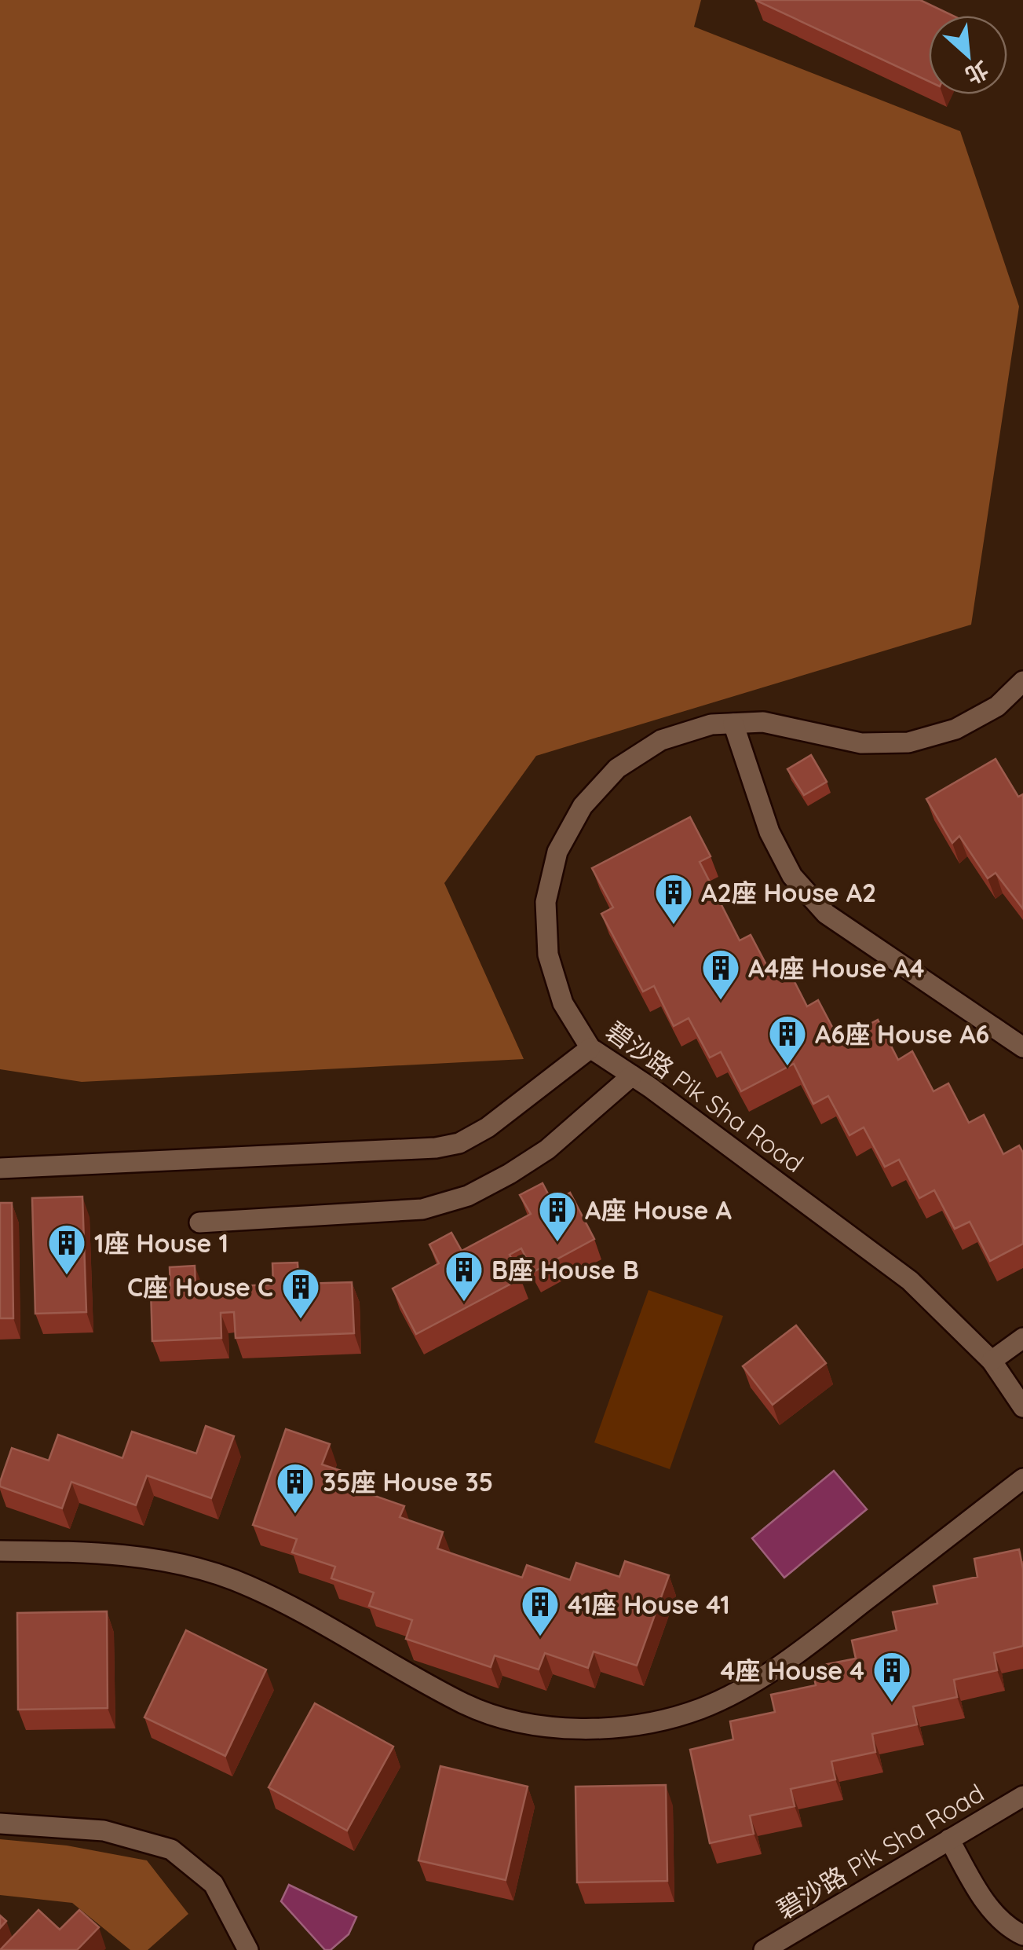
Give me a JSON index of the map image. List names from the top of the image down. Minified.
{"streets":{"street":["碧沙路 Pik Sha Road"]},"places":{"building":["A2座 House A2","A4座 House A4","A6座 House A6","A座 House A","1座 House 1","B座 House B","C座 House C","35座 House 35","41座 House 41","4座 House 4"]},"north":"bottom right"}
